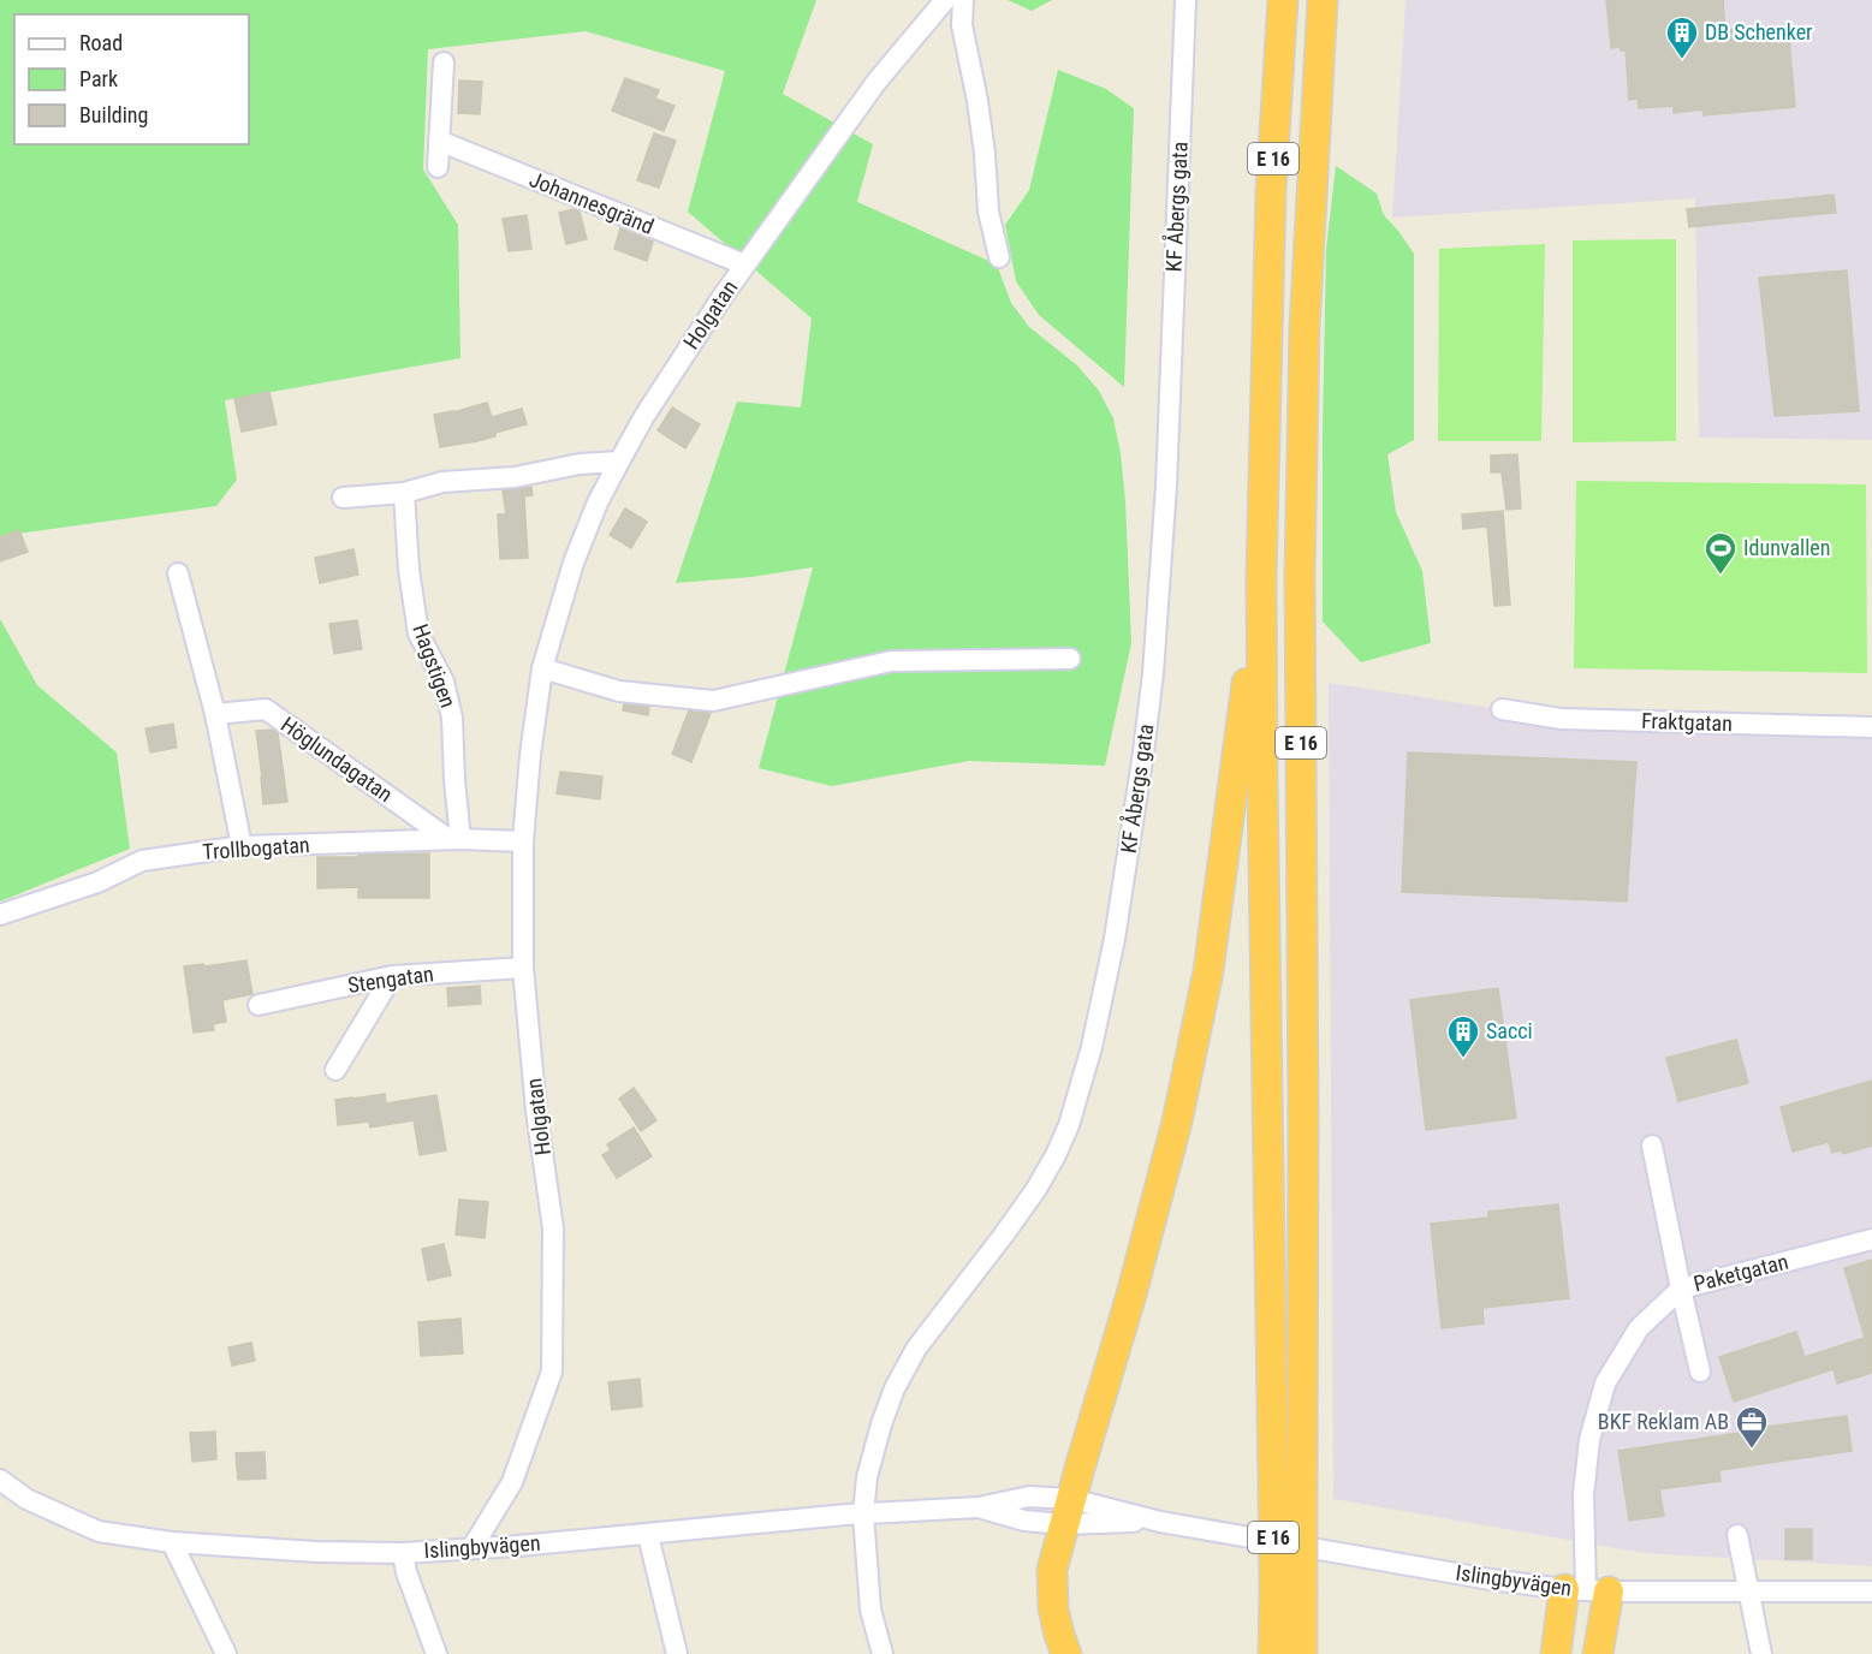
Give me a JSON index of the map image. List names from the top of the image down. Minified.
{"streets":{"highway":["E 16"],"street":["Johannesgränd","KF Åbergs gata","Holgatan","Hagstigen","Fraktgatan","Höglundagatan","Trollbogatan","Stengatan","Paketgatan","Islingbyvägen"]},"crossings":[["Johannesgränd","Holgatan"],["KF Åbergs gata","Islingbyvägen"],["Holgatan","Trollbogatan"],["Holgatan","Stengatan"],["Holgatan","Islingbyvägen"],["Hagstigen","Höglundagatan"],["Hagstigen","Trollbogatan"],["Höglundagatan","Trollbogatan"],["Paketgatan","Islingbyvägen"]],"places":{"building":["DB Schenker","Sacci"],"sports":["Idunvallen"],"office":["BKF Reklam AB"]},"legend":["Road","Park","Building"]}
